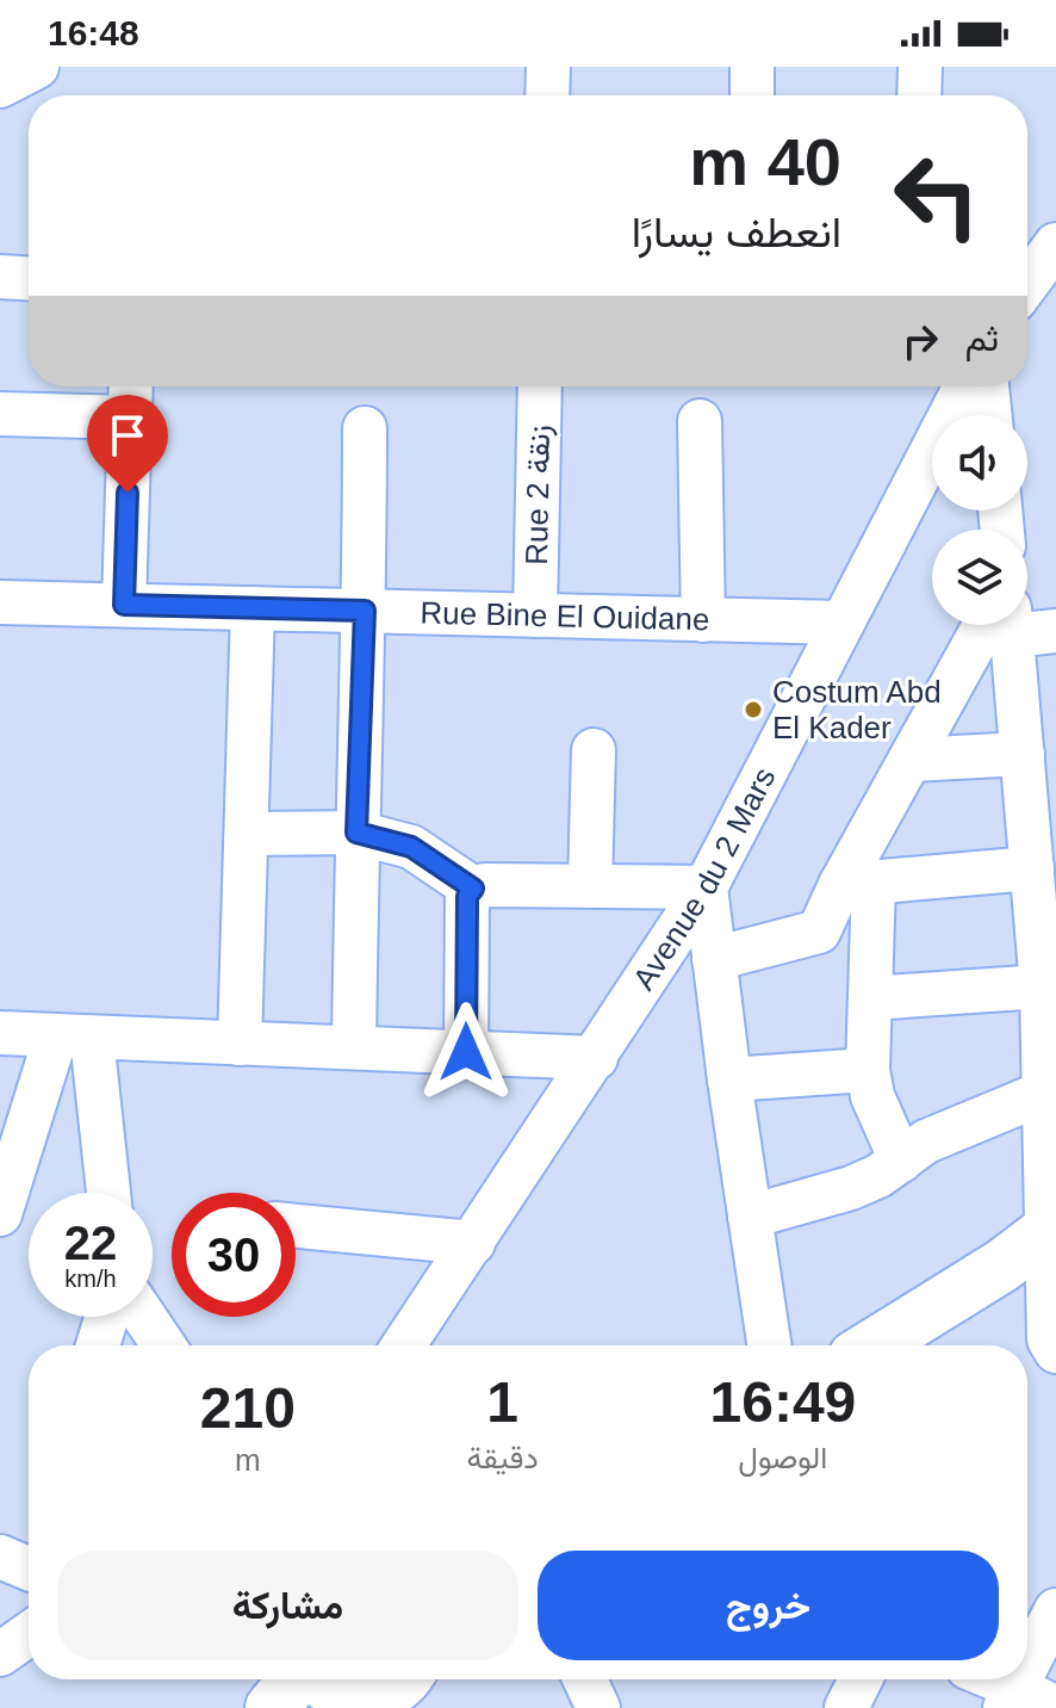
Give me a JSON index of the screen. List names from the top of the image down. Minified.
{"streets":{"street":["Rue 2 زنقة","Rue Bine El Ouidane","Avenue du 2 Mars"]},"crossings":[["Rue 2 زنقة","Rue Bine El Ouidane"],["Rue Bine El Ouidane","Avenue du 2 Mars"]],"places":["Costum Abd El Kader"],"page":{"status":"16:48","turn":["40 m","انعطف يسارًا"],"then":"ثم","speed":"22 km/h","limit":"30","eta":["16:49","الوصول","1","دقيقة","210","m"],"buttons":["خروج","مشاركة"]}}
